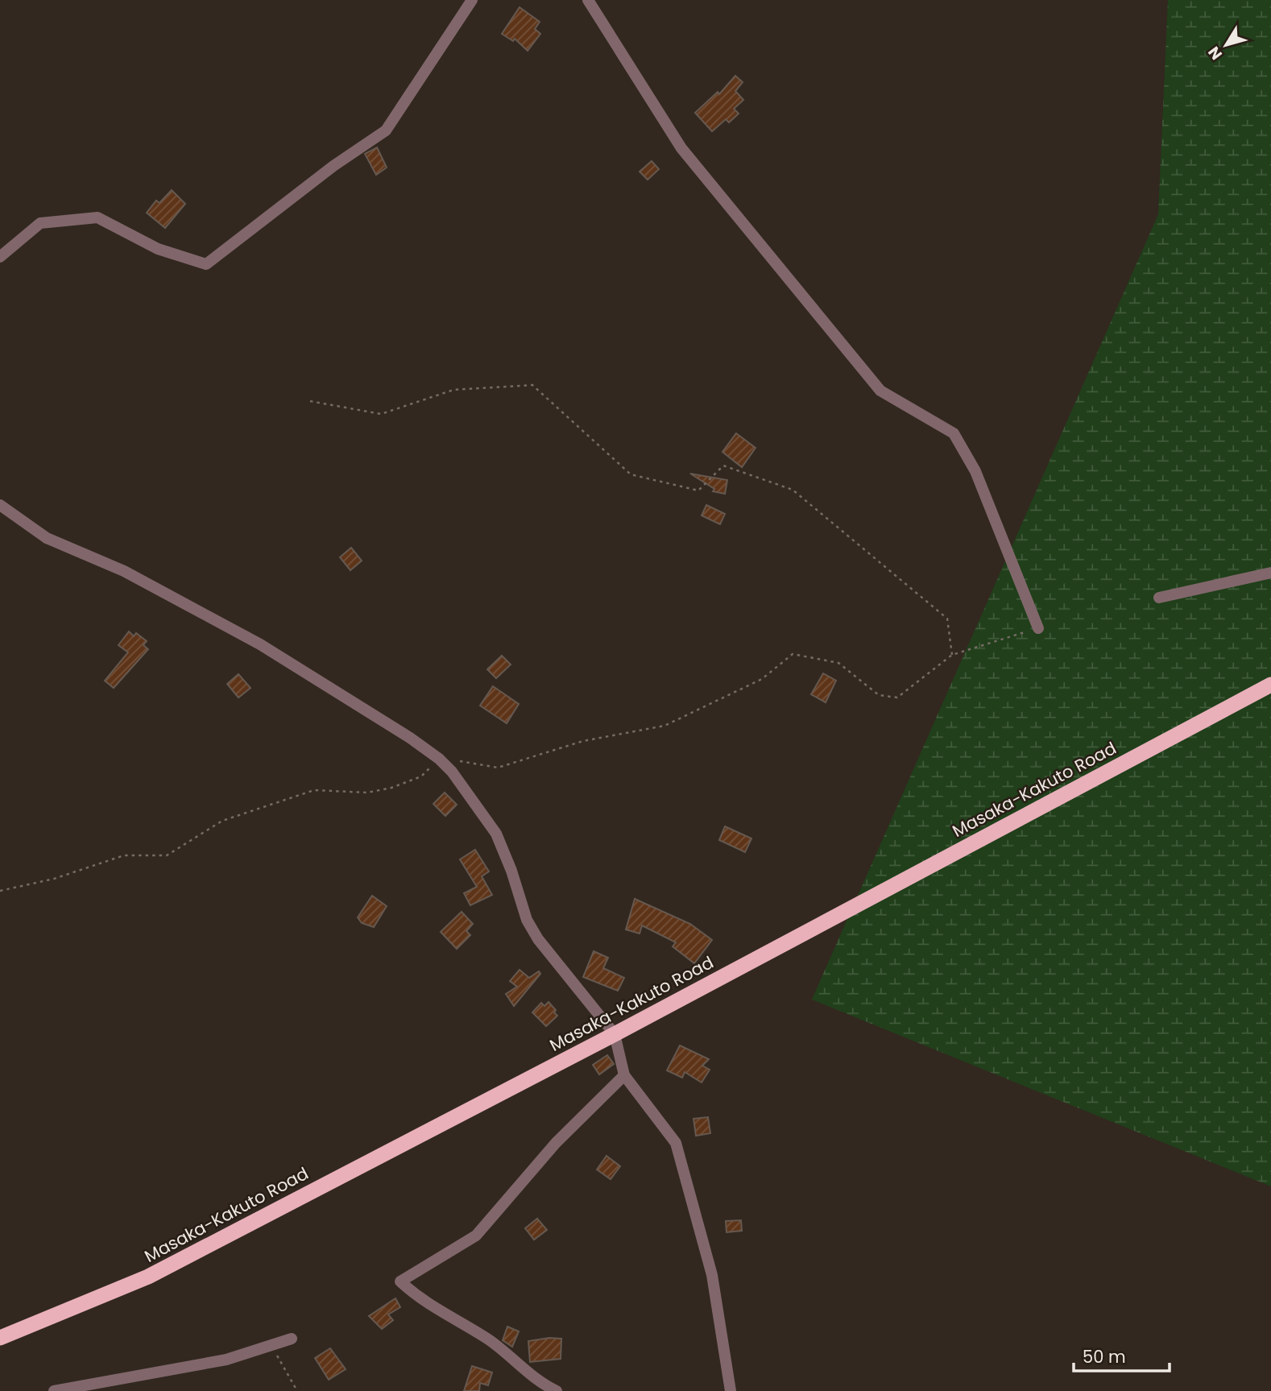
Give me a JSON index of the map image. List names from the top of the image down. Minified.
{"streets":{"highway":["Masaka-Kakuto Road"]},"scale_bar":"50 m","north":"bottom left"}
